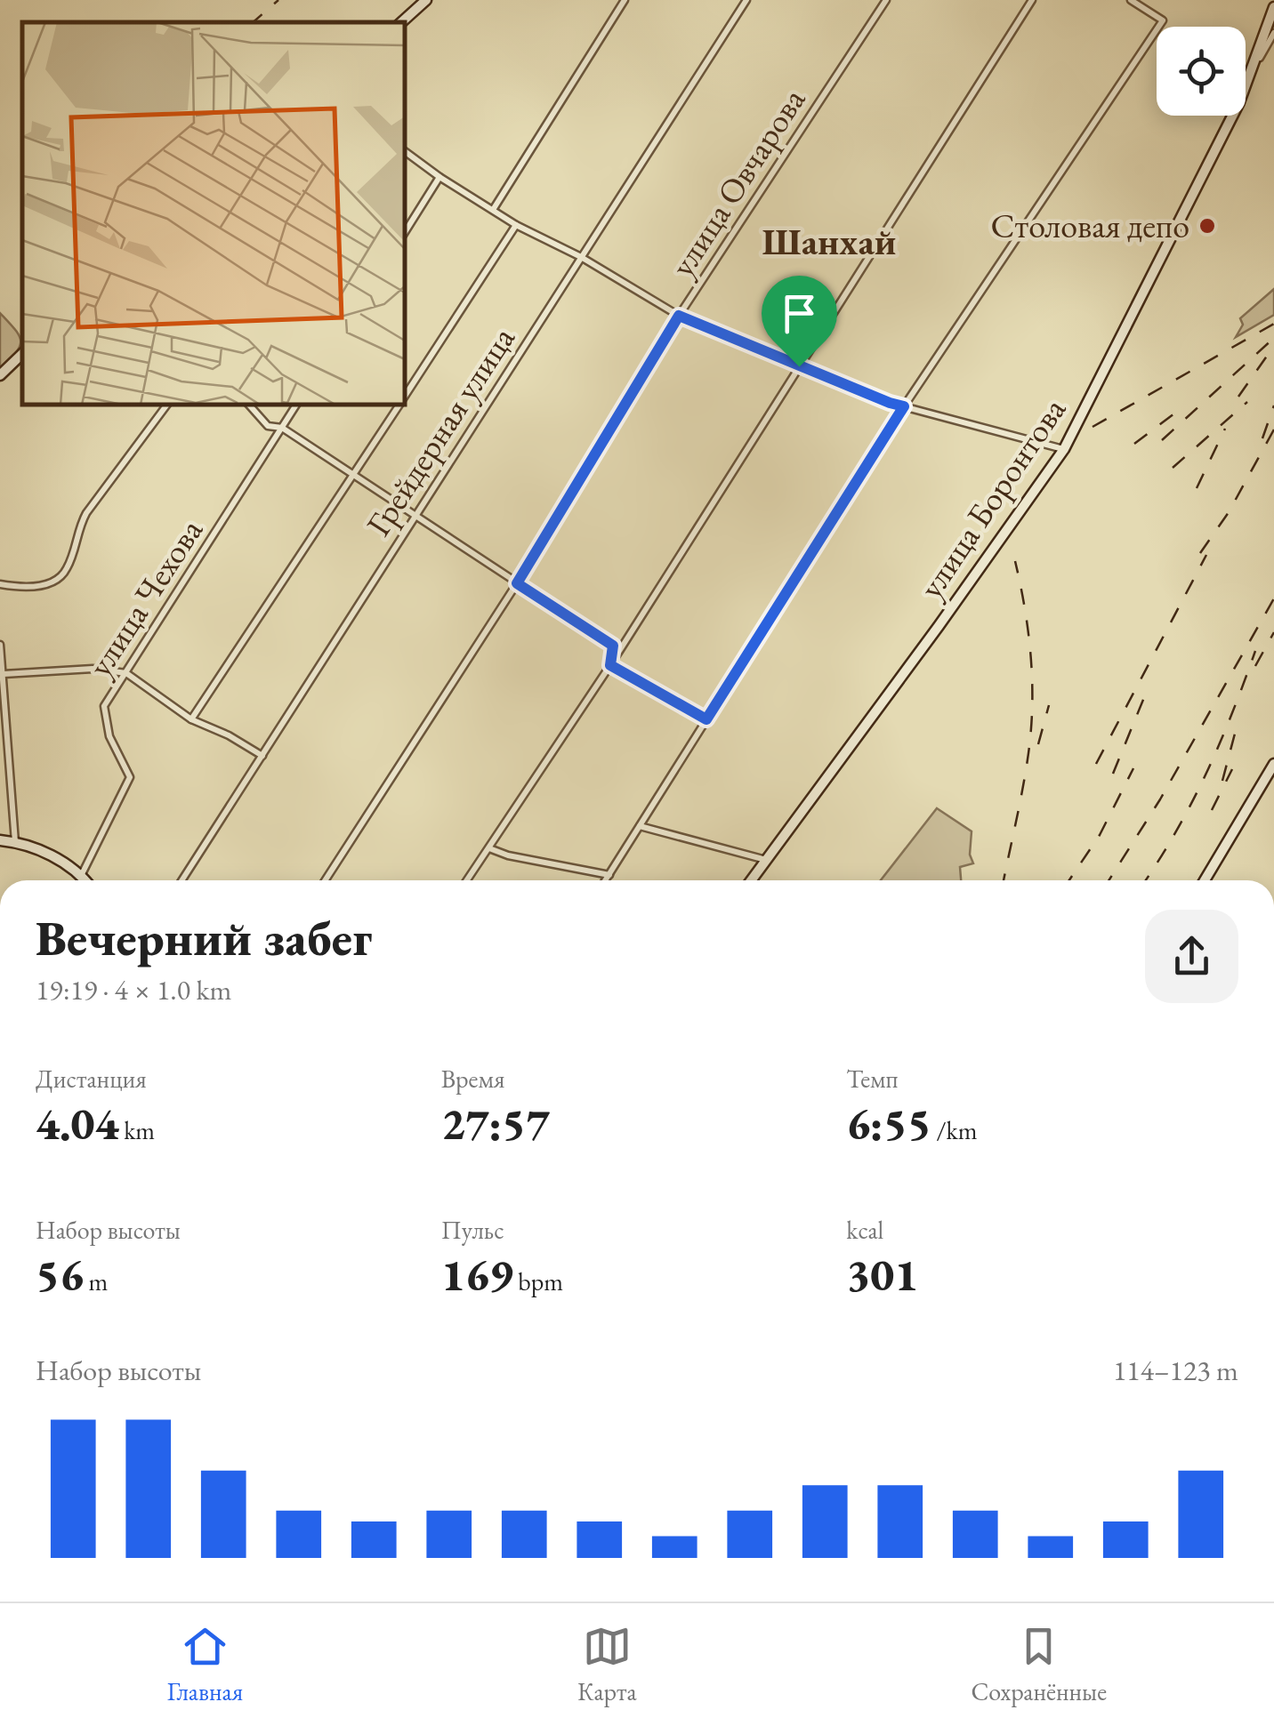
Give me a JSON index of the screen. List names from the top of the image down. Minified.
{"streets":{"street":["улица Овчарова","Грейдерная улица","улица Боронтова","улица Чехова"]},"districts":["Шанхай"],"places":["Столовая депо"],"page":{"heading":["Вечерний забег","19:19 · 4 × 1.0 km"],"stats":[["Дистанция","4.04 km"],["Время","27:57"],["Темп","6:55 /km"],["Набор высоты","56 m"],["Пульс","169 bpm"],["kcal","301"]],"chart":["Набор высоты","114–123 m"],"tabs":["Главная","Карта","Сохранённые"]}}
